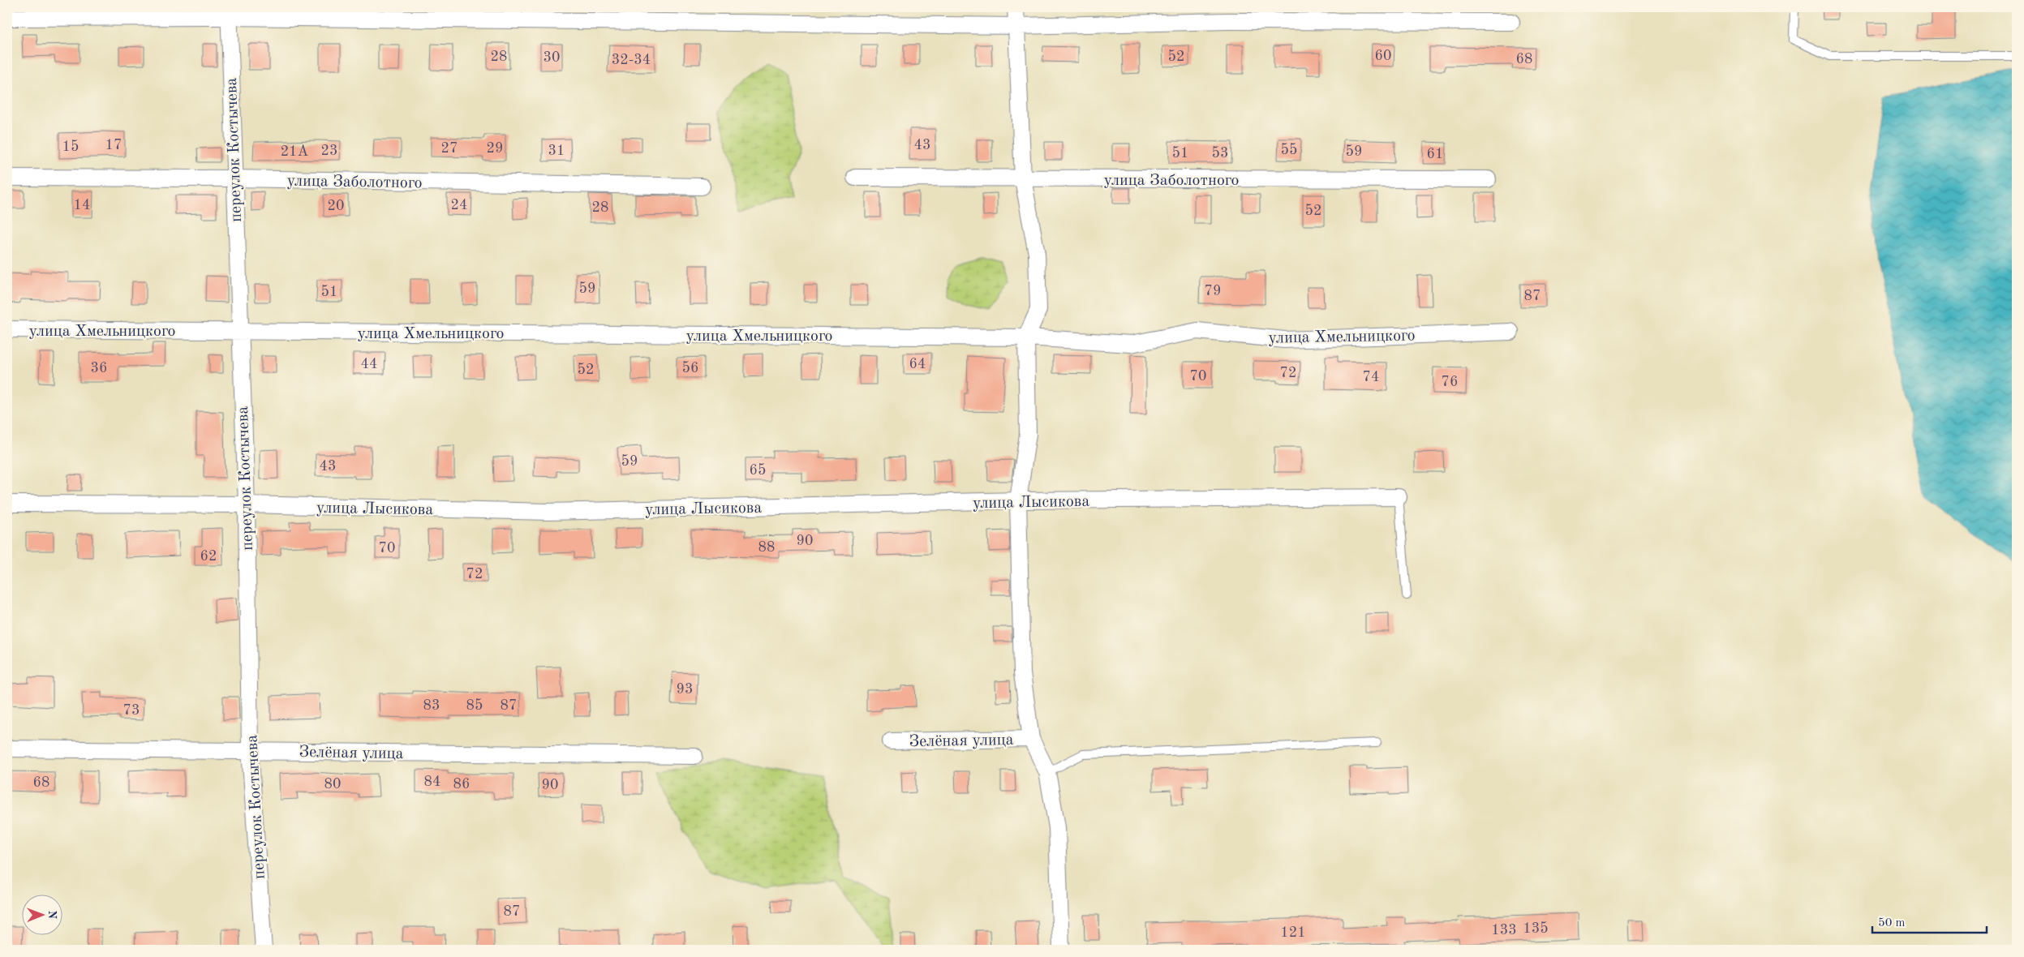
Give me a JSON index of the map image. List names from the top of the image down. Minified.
{"streets":{"street":["переулок Костычева","улица Заболотного","улица Хмельницкого","улица Лысикова","Зелёная улица"]},"crossings":[["переулок Костычева","улица Заболотного"],["переулок Костычева","улица Хмельницкого"],["переулок Костычева","улица Лысикова"],["переулок Костычева","Зелёная улица"]],"house_numbers":["60","28","52","30","68","32-34","17","43","15","27","29","55","23","31","21А","59","51","53","61","14","24","20","28","52","59","79","51","87","44","64","36","56","52","72","70","74","76","59","43","65","90","88","70","62","72","93","83","85","87","73","84","68","80","86","90","87","135","133","121"],"scale_bar":"50 m","north":"right"}
